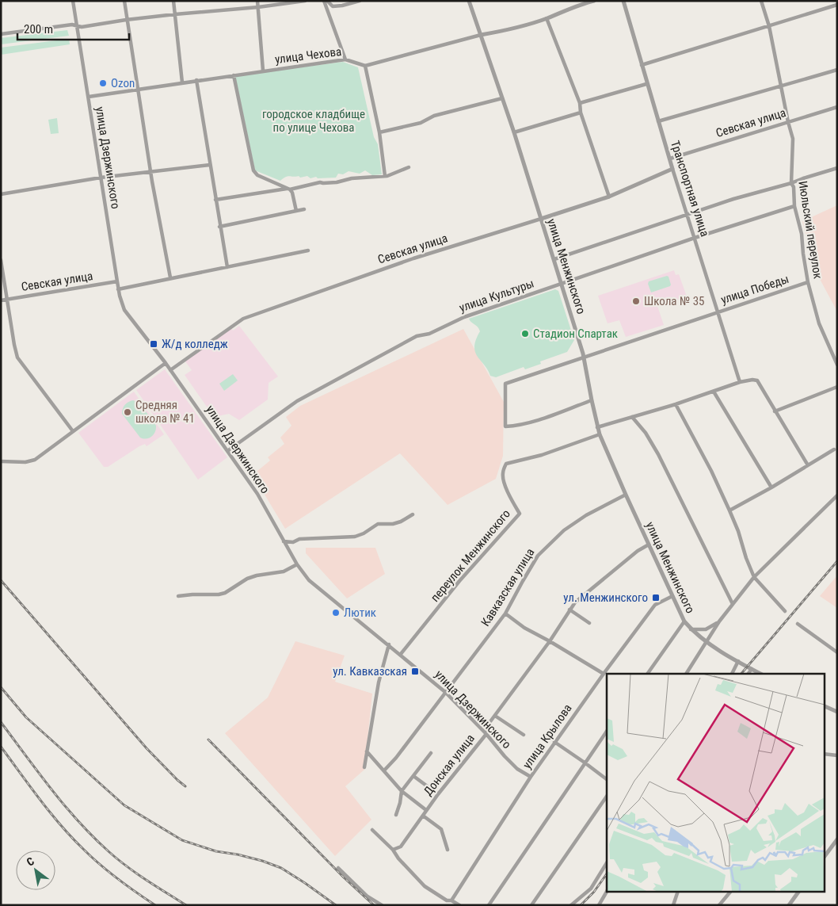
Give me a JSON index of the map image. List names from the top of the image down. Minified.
{"streets":{"street":["улица Чехова","Севская улица","улица Дзержинского","Транспортная улица","Июльский переулок","улица Менжинского","улица Победы","улица Культуры","переулок Менжинского","Кавказская улица","улица Крылова","Донская улица"]},"crossings":[["улица Чехова","улица Дзержинского"],["Севская улица","улица Дзержинского"],["Севская улица","Транспортная улица"],["Севская улица","Июльский переулок"],["Севская улица","улица Менжинского"],["улица Дзержинского","улица Культуры"],["улица Дзержинского","переулок Менжинского"],["улица Дзержинского","Кавказская улица"],["улица Дзержинского","улица Крылова"],["улица Дзержинского","Донская улица"],["Транспортная улица","улица Победы"],["Транспортная улица","улица Культуры"],["Июльский переулок","улица Победы"],["Июльский переулок","улица Культуры"],["улица Менжинского","улица Победы"],["улица Менжинского","улица Культуры"],["улица Менжинского","переулок Менжинского"],["улица Менжинского","Кавказская улица"],["улица Менжинского","улица Крылова"],["улица Менжинского","Донская улица"]],"parks":["городское кладбище по улице Чехова"],"places":{"other":["Ozon","Школа № 35","Стадион Спартак","Средняя школа № 41","Лютик"],"transit":["Ж/д колледж","ул. Менжинского","ул. Кавказская"]},"scale_bar":"200 m","north":"top left"}
